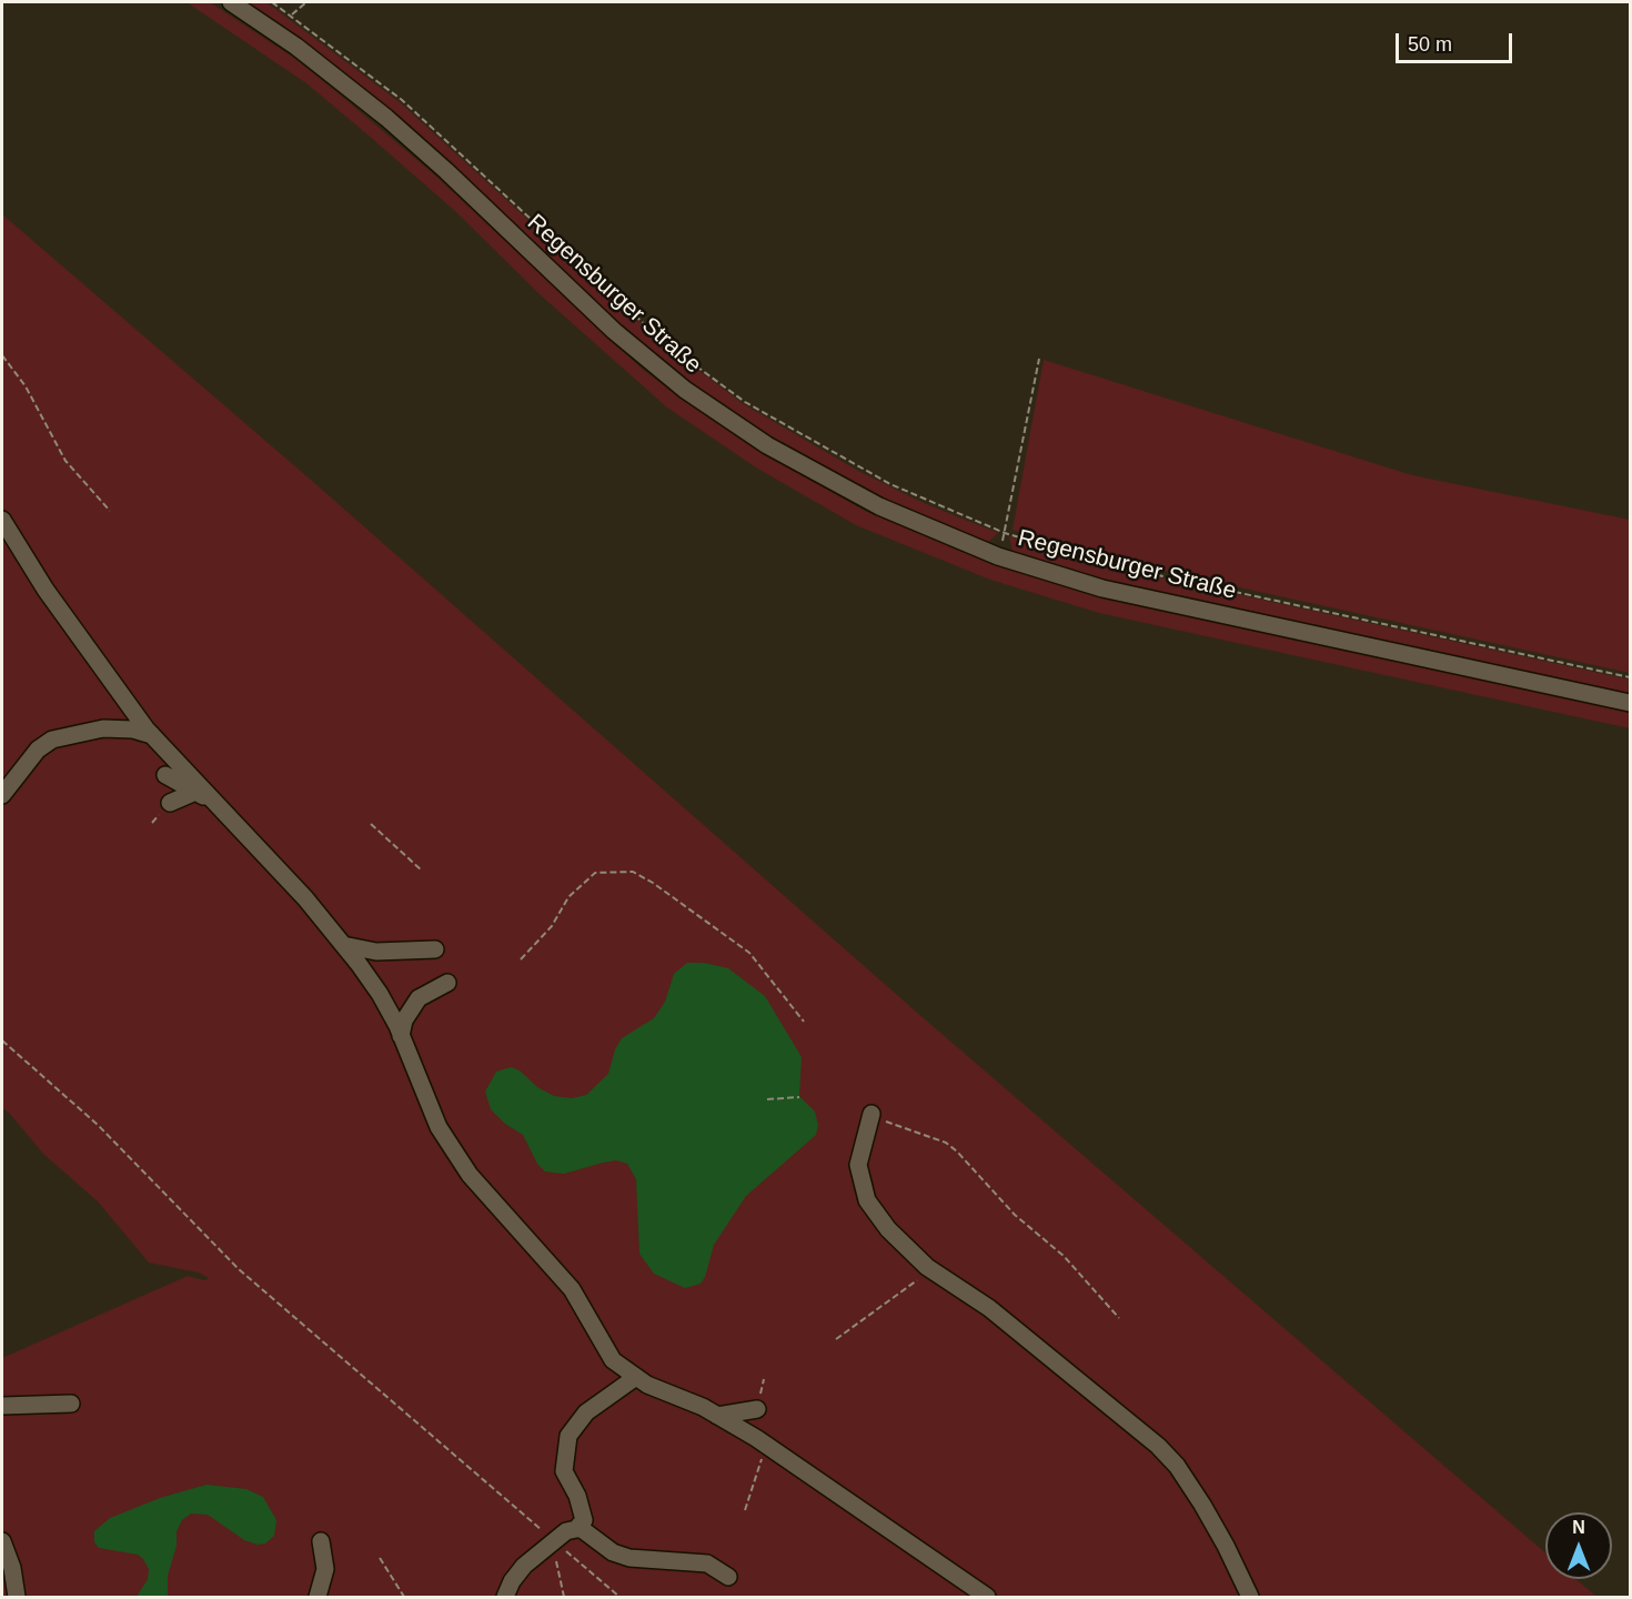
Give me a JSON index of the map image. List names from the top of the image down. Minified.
{"streets":{"street":["Regensburger Straße"]},"scale_bar":"50 m","north":"top"}
